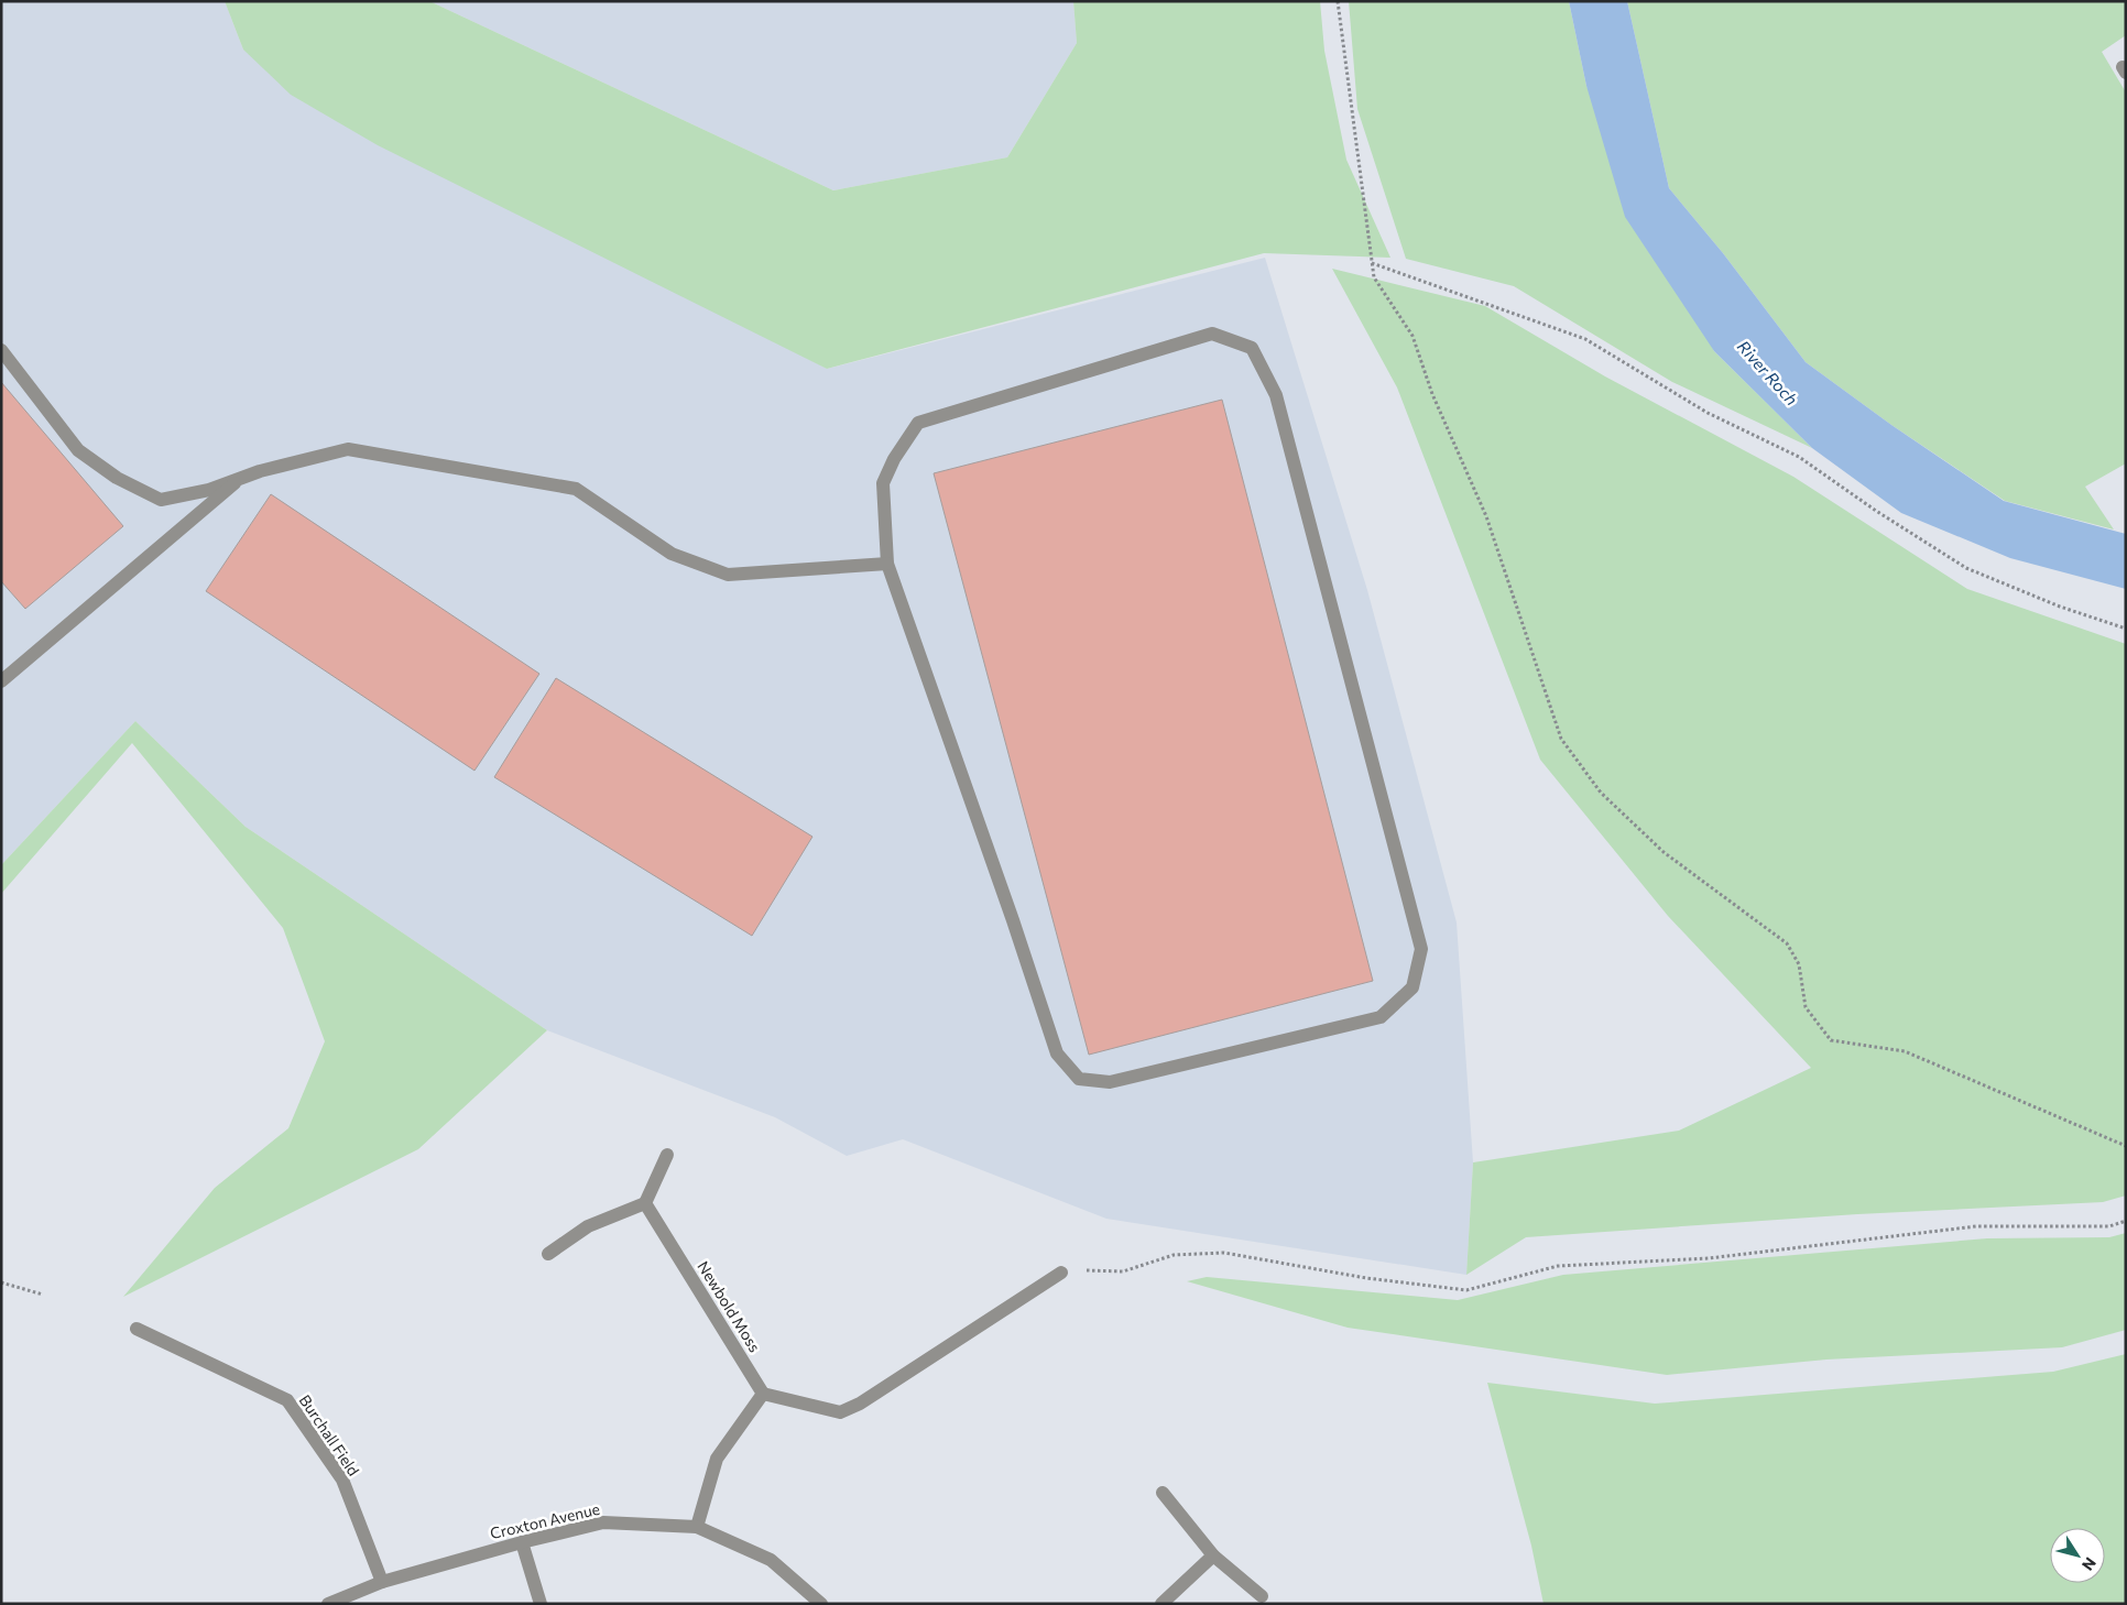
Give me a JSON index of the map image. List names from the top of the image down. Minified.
{"streets":{"street":["Newbold Moss","Burchall Field","Croxton Avenue"]},"crossings":[["Burchall Field","Croxton Avenue"]],"water":["River Roch"],"north":"bottom right"}
